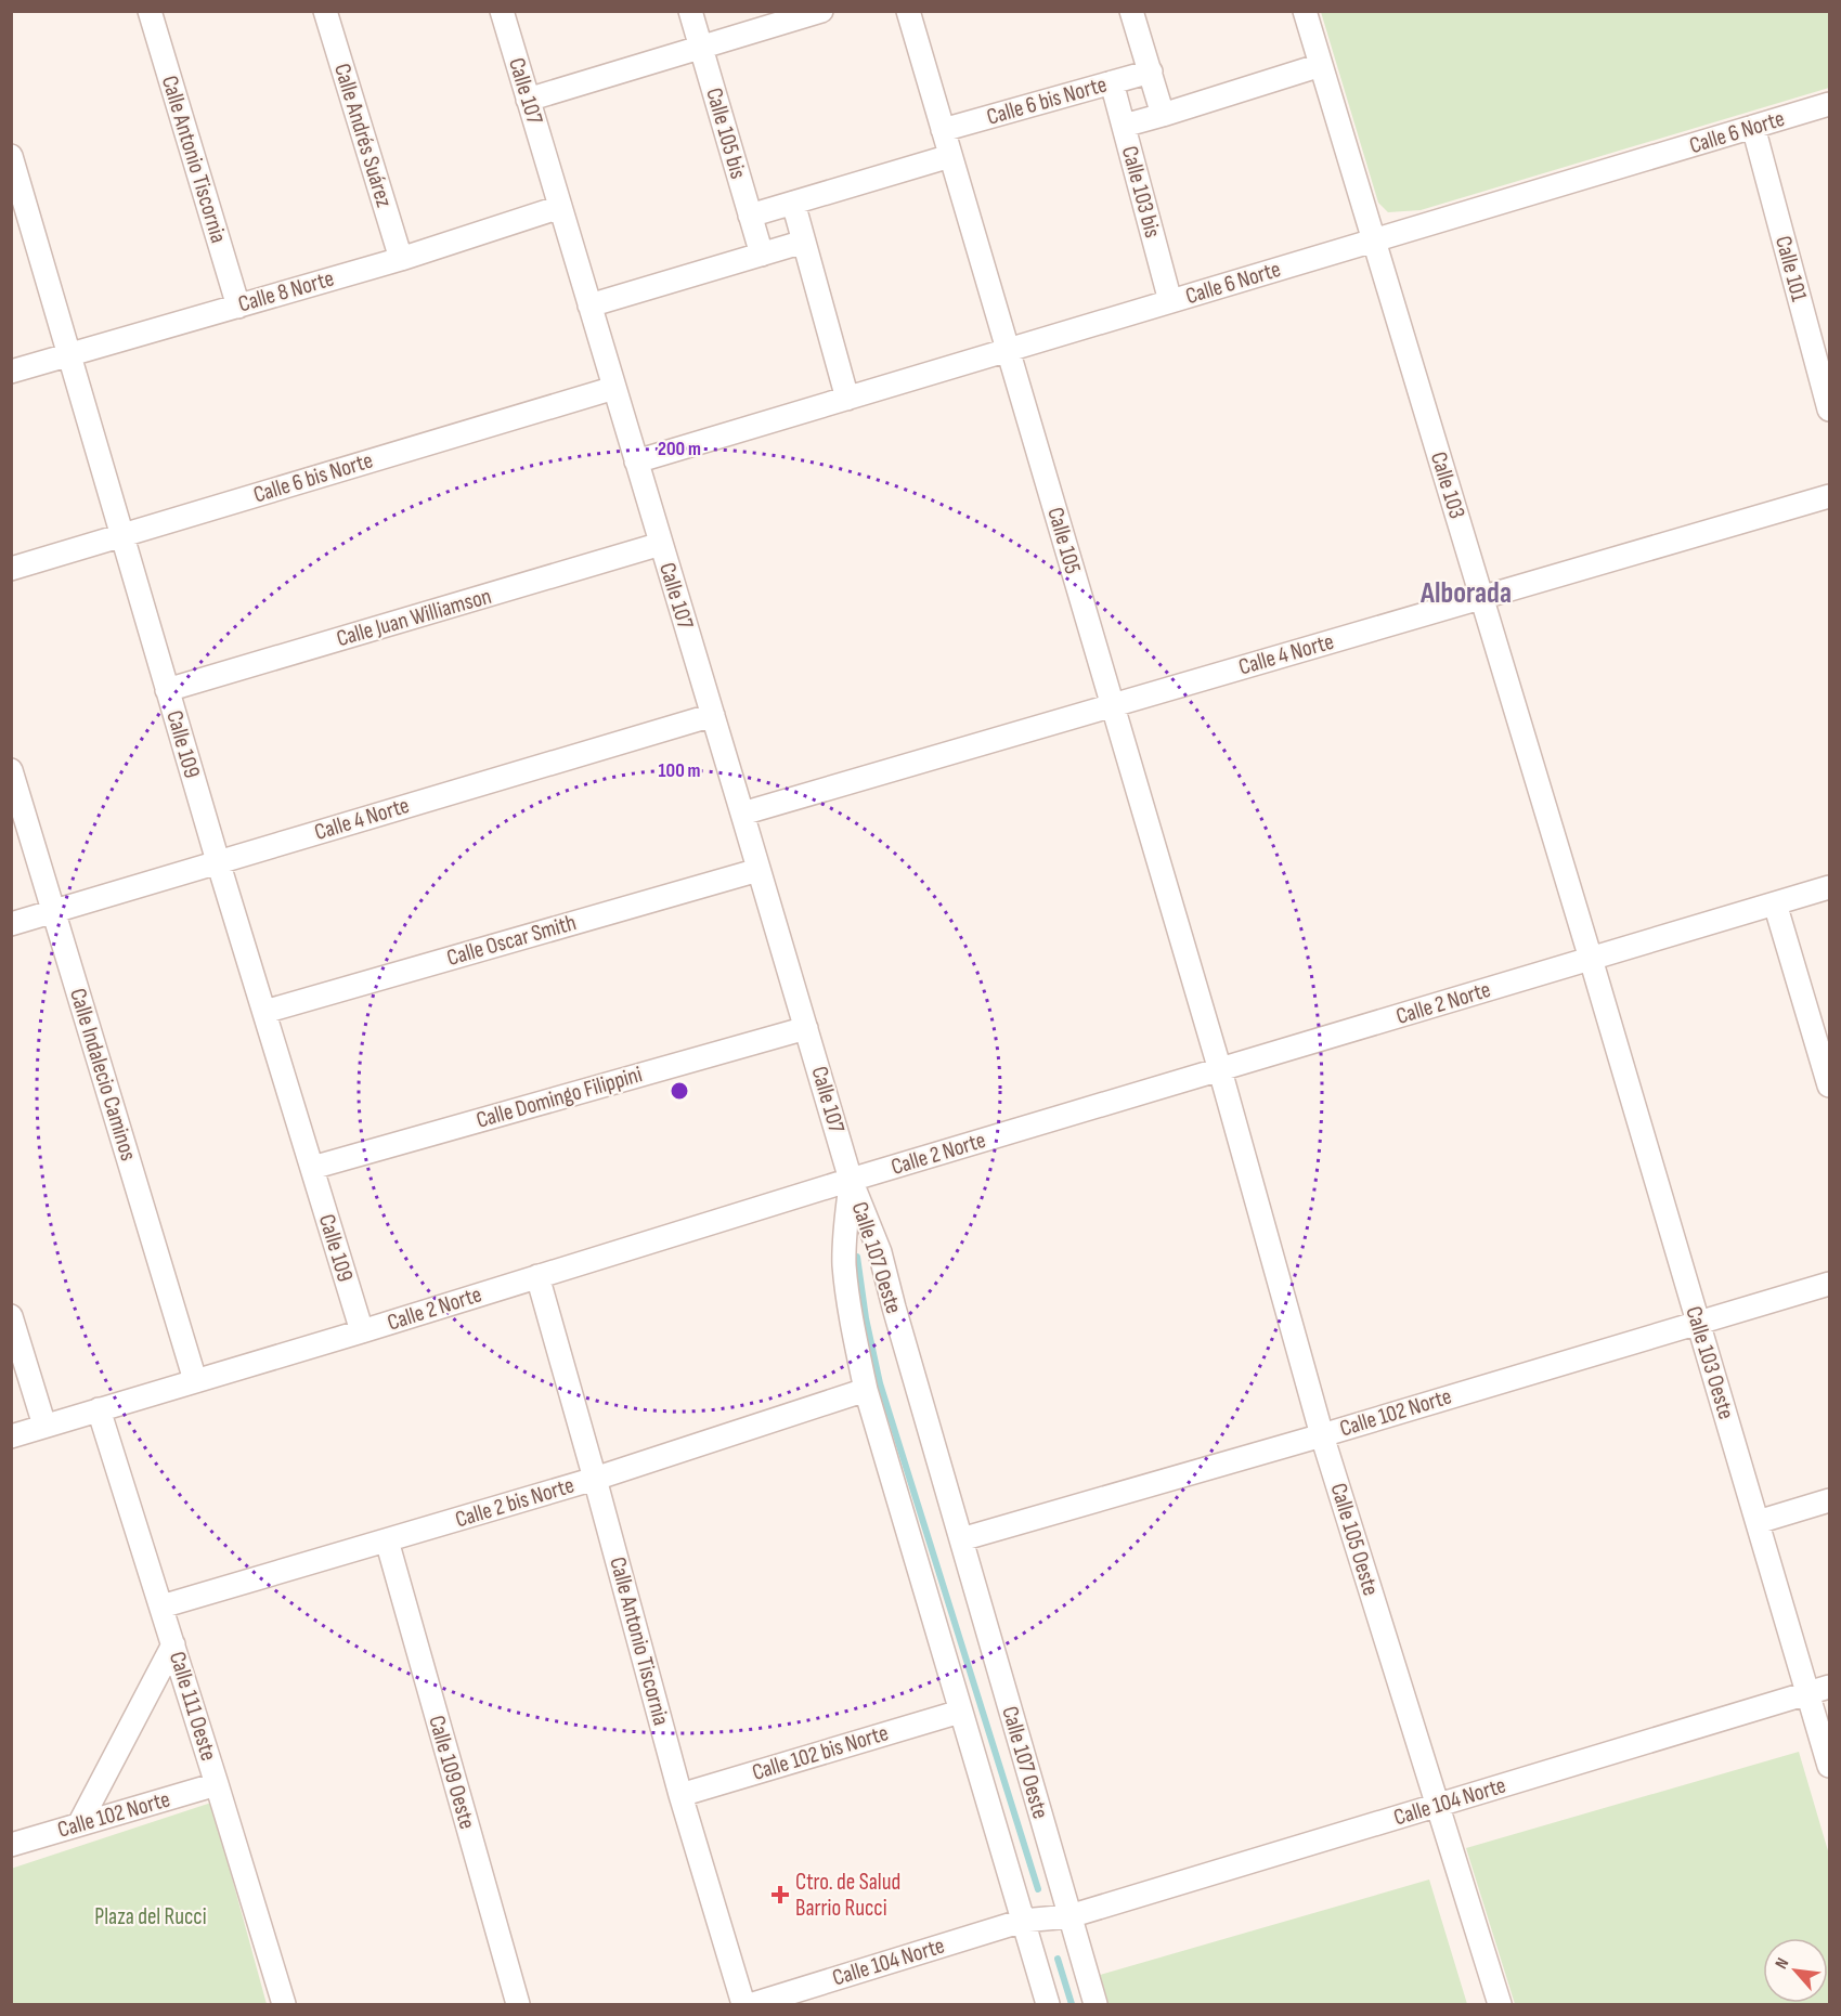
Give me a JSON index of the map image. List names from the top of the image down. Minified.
{"streets":{"street":["Calle 107","Calle 6 bis Norte","Calle 6 Norte","Calle 105 bis","Calle Andrés Suárez","Calle Antonio Tiscornia","Calle 103 bis","Calle 101","Calle 8 Norte","Calle 103","Calle 105","Calle Juan Williamson","Calle 4 Norte","Calle 109","Calle Oscar Smith","Calle 2 Norte","Calle Indalecio Caminos","Calle Domingo Filippini","Calle 107 Oeste","Calle 103 Oeste","Calle 102 Norte","Calle 2 bis Norte","Calle 105 Oeste","Calle 111 Oeste","Calle 102 bis Norte","Calle 109 Oeste","Calle 104 Norte"]},"crossings":[["Calle 107","Calle 6 bis Norte"],["Calle 107","Calle 6 Norte"],["Calle 107","Calle 8 Norte"],["Calle 107","Calle Juan Williamson"],["Calle 107","Calle 4 Norte"],["Calle 107","Calle Oscar Smith"],["Calle 107","Calle 2 Norte"],["Calle 107","Calle Domingo Filippini"],["Calle 107","Calle 107 Oeste"],["Calle 6 bis Norte","Calle 103 bis"],["Calle 6 bis Norte","Calle 103"],["Calle 6 bis Norte","Calle 105"],["Calle 6 bis Norte","Calle 109"],["Calle 6 Norte","Calle 103 bis"],["Calle 6 Norte","Calle 101"],["Calle 6 Norte","Calle 103"],["Calle 6 Norte","Calle 105"],["Calle Andrés Suárez","Calle 8 Norte"],["Calle Antonio Tiscornia","Calle 8 Norte"],["Calle Antonio Tiscornia","Calle 2 Norte"],["Calle Antonio Tiscornia","Calle 2 bis Norte"],["Calle Antonio Tiscornia","Calle 102 bis Norte"],["Calle 8 Norte","Calle 109"],["Calle 103","Calle 4 Norte"],["Calle 103","Calle 2 Norte"],["Calle 103","Calle 103 Oeste"],["Calle 105","Calle 4 Norte"],["Calle 105","Calle 2 Norte"],["Calle 105","Calle 105 Oeste"],["Calle Juan Williamson","Calle 109"],["Calle 4 Norte","Calle 109"],["Calle 4 Norte","Calle Indalecio Caminos"],["Calle 109","Calle Oscar Smith"],["Calle 109","Calle 2 Norte"],["Calle 109","Calle Domingo Filippini"],["Calle 2 Norte","Calle Indalecio Caminos"],["Calle 2 Norte","Calle 107 Oeste"],["Calle 2 Norte","Calle 103 Oeste"],["Calle 2 Norte","Calle 105 Oeste"],["Calle 2 Norte","Calle 111 Oeste"],["Calle 107 Oeste","Calle 102 Norte"],["Calle 107 Oeste","Calle 2 bis Norte"],["Calle 107 Oeste","Calle 102 bis Norte"],["Calle 107 Oeste","Calle 104 Norte"],["Calle 103 Oeste","Calle 102 Norte"],["Calle 103 Oeste","Calle 104 Norte"],["Calle 102 Norte","Calle 105 Oeste"],["Calle 102 Norte","Calle 111 Oeste"],["Calle 2 bis Norte","Calle 111 Oeste"],["Calle 2 bis Norte","Calle 109 Oeste"],["Calle 105 Oeste","Calle 104 Norte"]],"districts":["Alborada"],"parks":["Plaza del Rucci"],"places":{"health":["Ctro. de Salud Barrio Rucci"]},"north":"top left","rings":["200 m","100 m"]}
